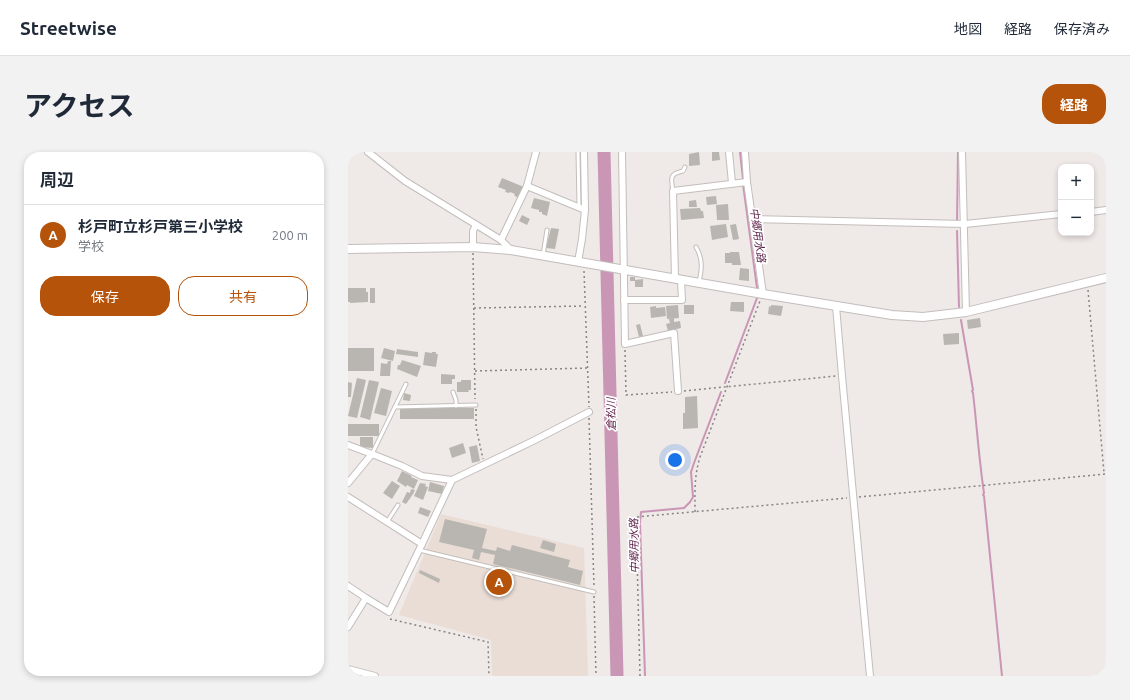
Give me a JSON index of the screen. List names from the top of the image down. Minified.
{"water":["中郷用水路","倉松川"],"page":{"header":"Streetwise","nav":["地図","経路","保存済み"],"title":"アクセス","buttons":["経路",["保存","共有"]],"heading":"周辺","map_buttons":["+","−"],"list":[{"mark":"A","name":"杉戸町立杉戸第三小学校","note":"学校","value":"200 m"}],"pins":"A"}}
